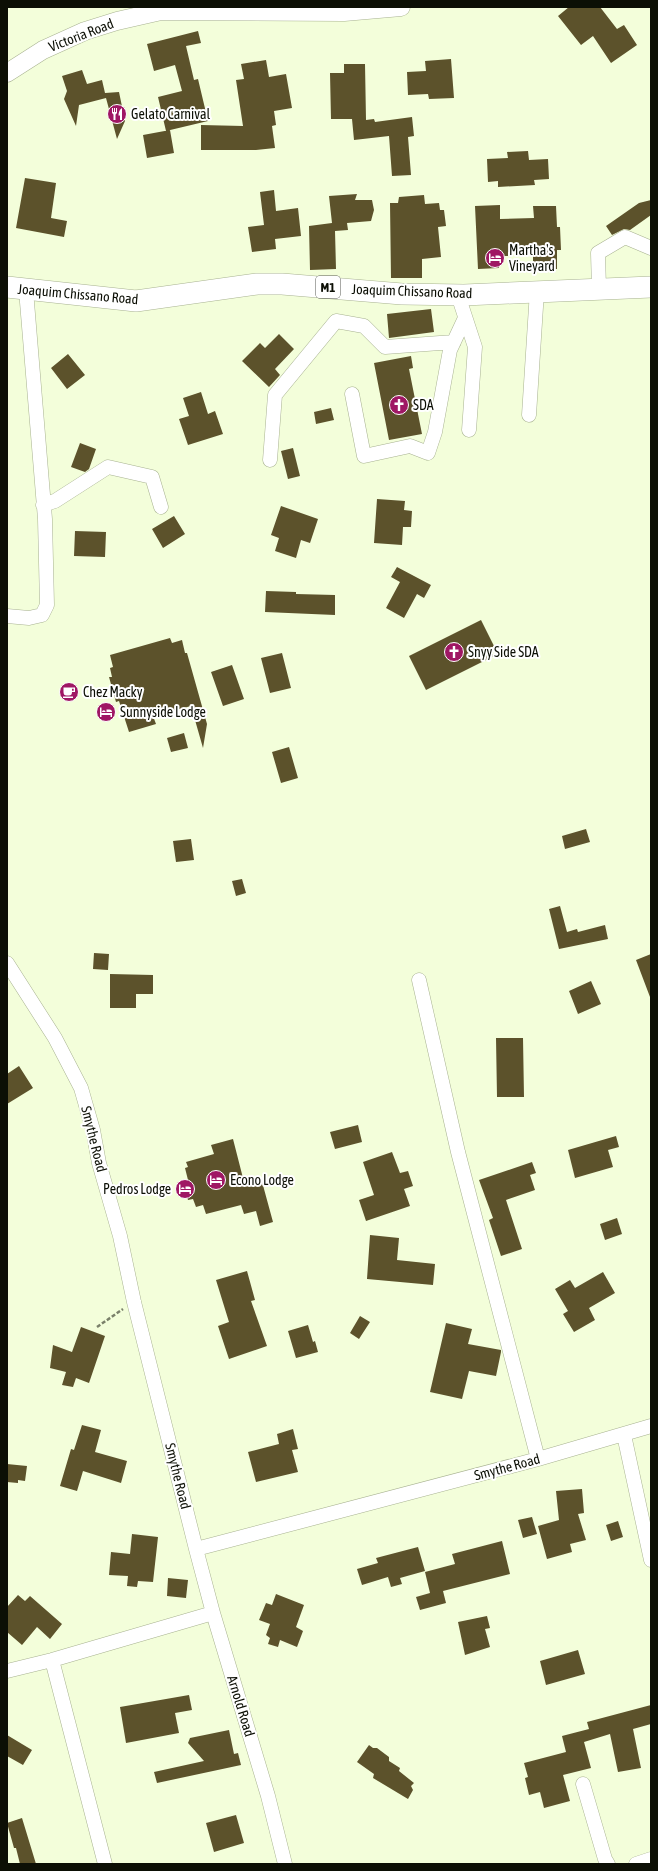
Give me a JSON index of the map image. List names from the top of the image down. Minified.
{"streets":{"highway":["M1","Joaquim Chissano Road"],"main road":["Victoria Road"],"street":["Smythe Road","Arnold Road"]},"crossings":[["Smythe Road","Arnold Road"]],"places":{"restaurant":["Gelato Carnival"],"hotel":["Martha's Vineyard","Sunnyside Lodge","Econo Lodge","Pedros Lodge"],"church":["SDA","Snyy Side SDA"],"cafe":["Chez Macky"]}}
